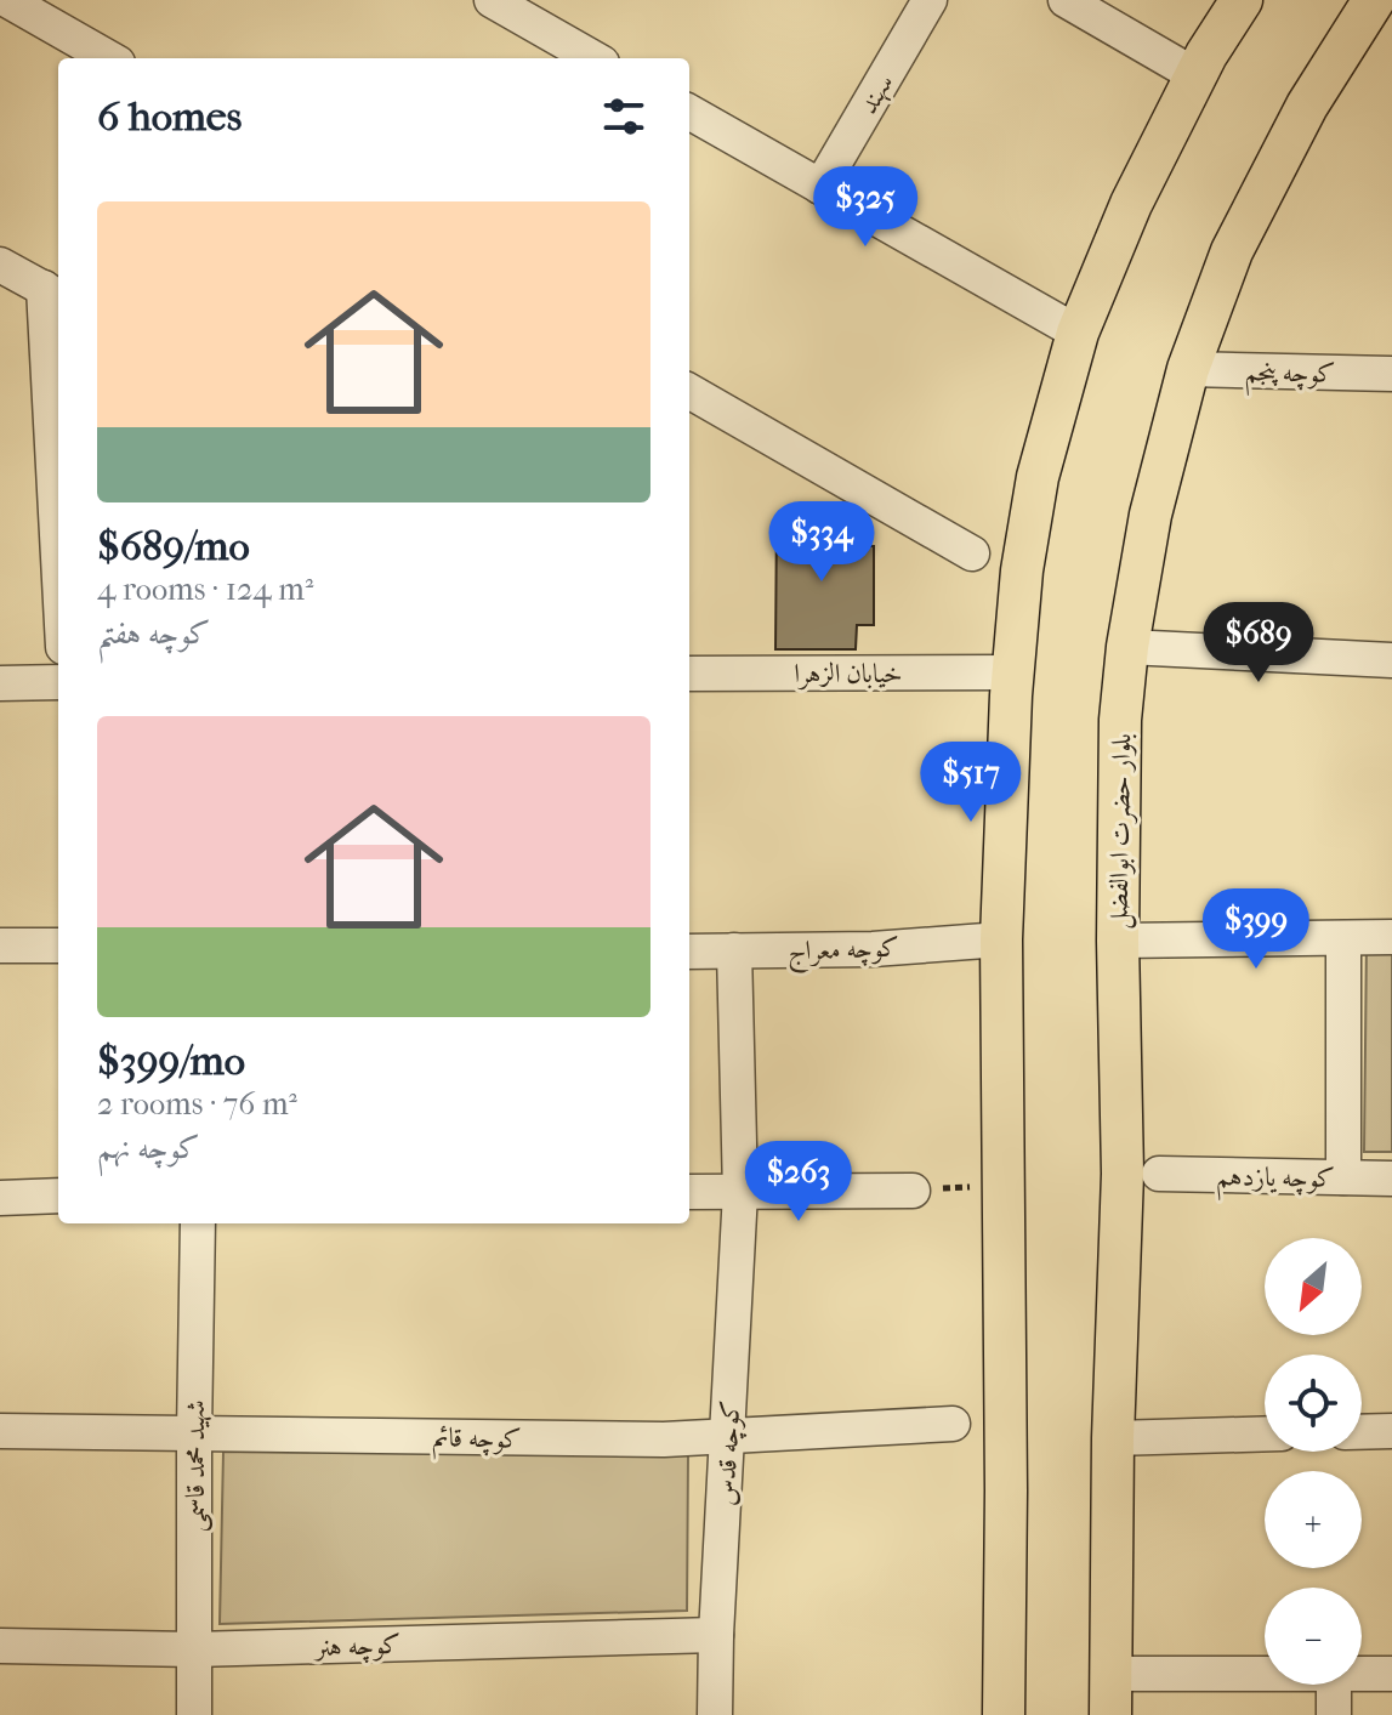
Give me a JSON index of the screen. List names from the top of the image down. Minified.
{"streets":{"main road":["بلوار حضرت ابوالفضل"],"street":["سهند","کوچه پنجم","خیابان الزهرا","کوچه معراج","کوچه یازدهم","کوچه قائم","کوچه قدس","شهید محمد قاسمی","کوچه هنر"]},"crossings":[["کوچه پنجم","بلوار حضرت ابوالفضل"],["کوچه معراج","کوچه قدس"],["کوچه قائم","کوچه قدس"],["کوچه قائم","شهید محمد قاسمی"],["کوچه قدس","کوچه هنر"],["شهید محمد قاسمی","کوچه هنر"]],"north":"bottom left","page":{"heading":"6 homes","price":["$325","$334","$689","$517","$399","$263"],"list":[{"name":"$689/mo","note":"4 rooms · 124 m² · کوچه هفتم"},{"name":"$399/mo","note":"2 rooms · 76 m² · کوچه نهم"}],"map_buttons":["+","−"]}}
